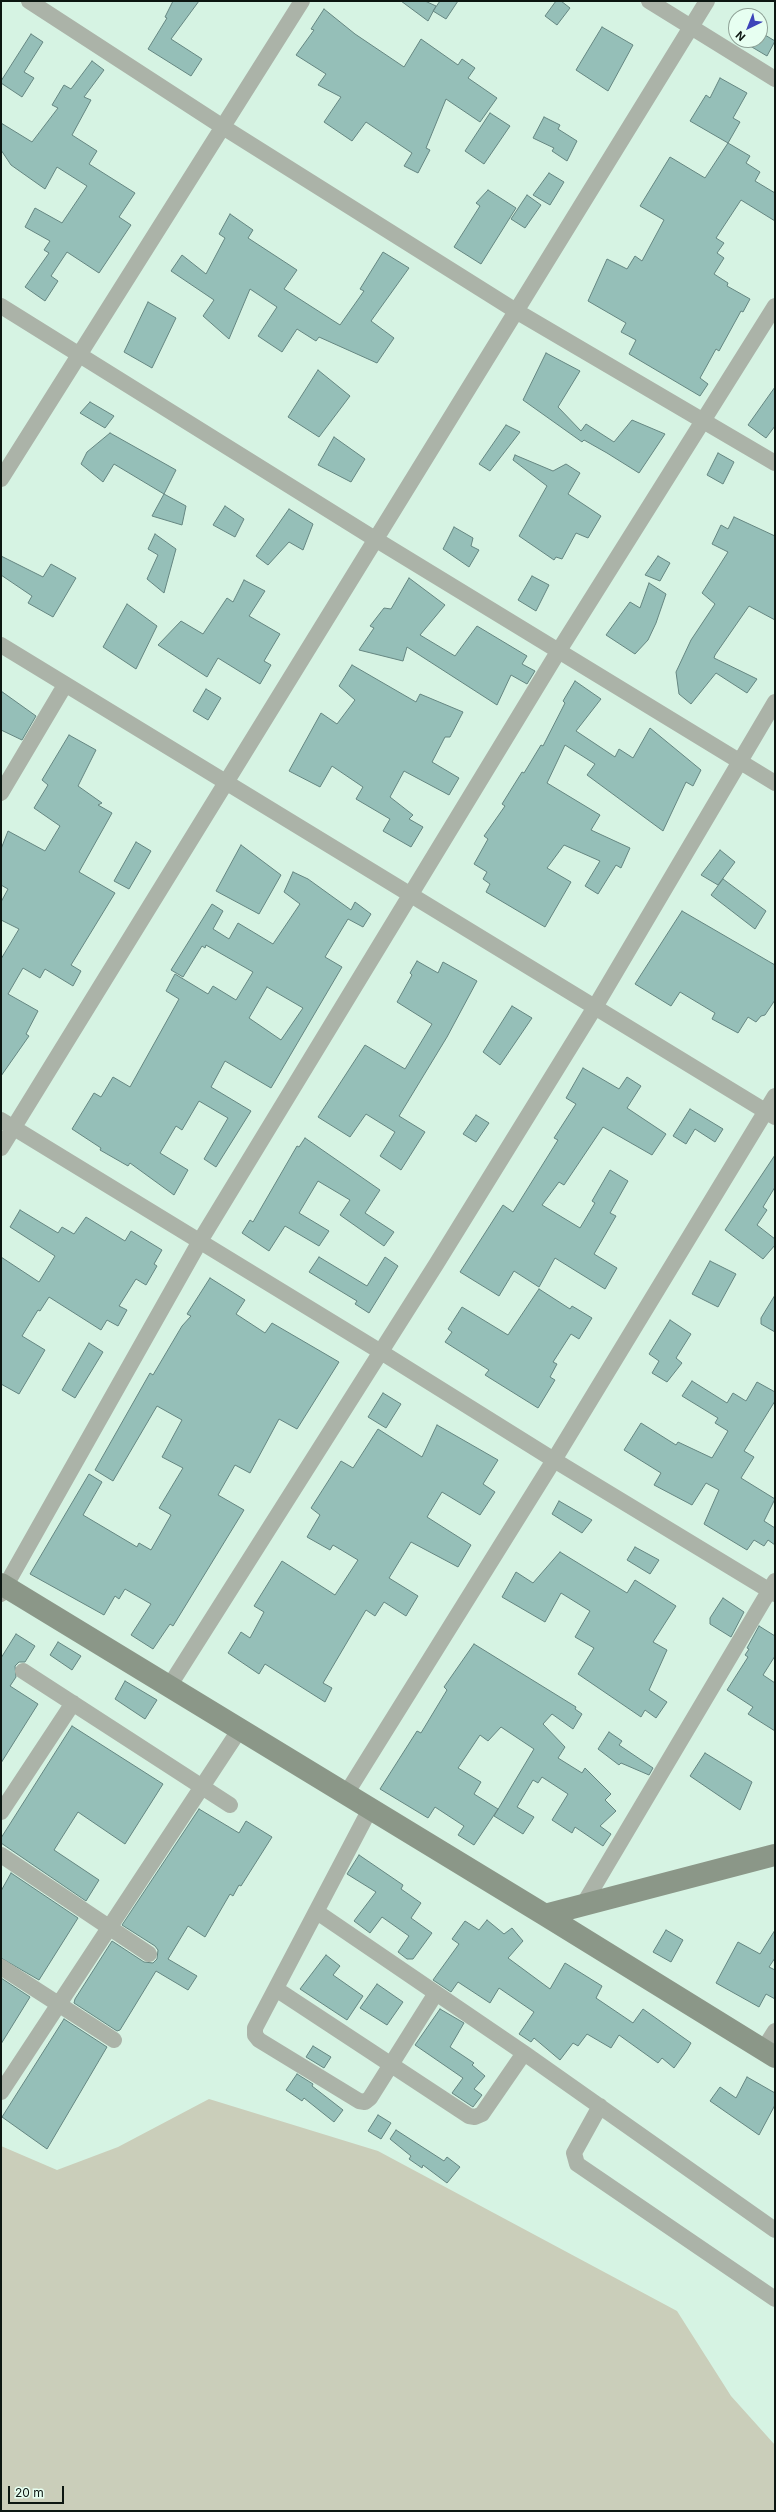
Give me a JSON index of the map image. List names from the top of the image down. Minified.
{"scale_bar":"20 m","north":"bottom left"}
